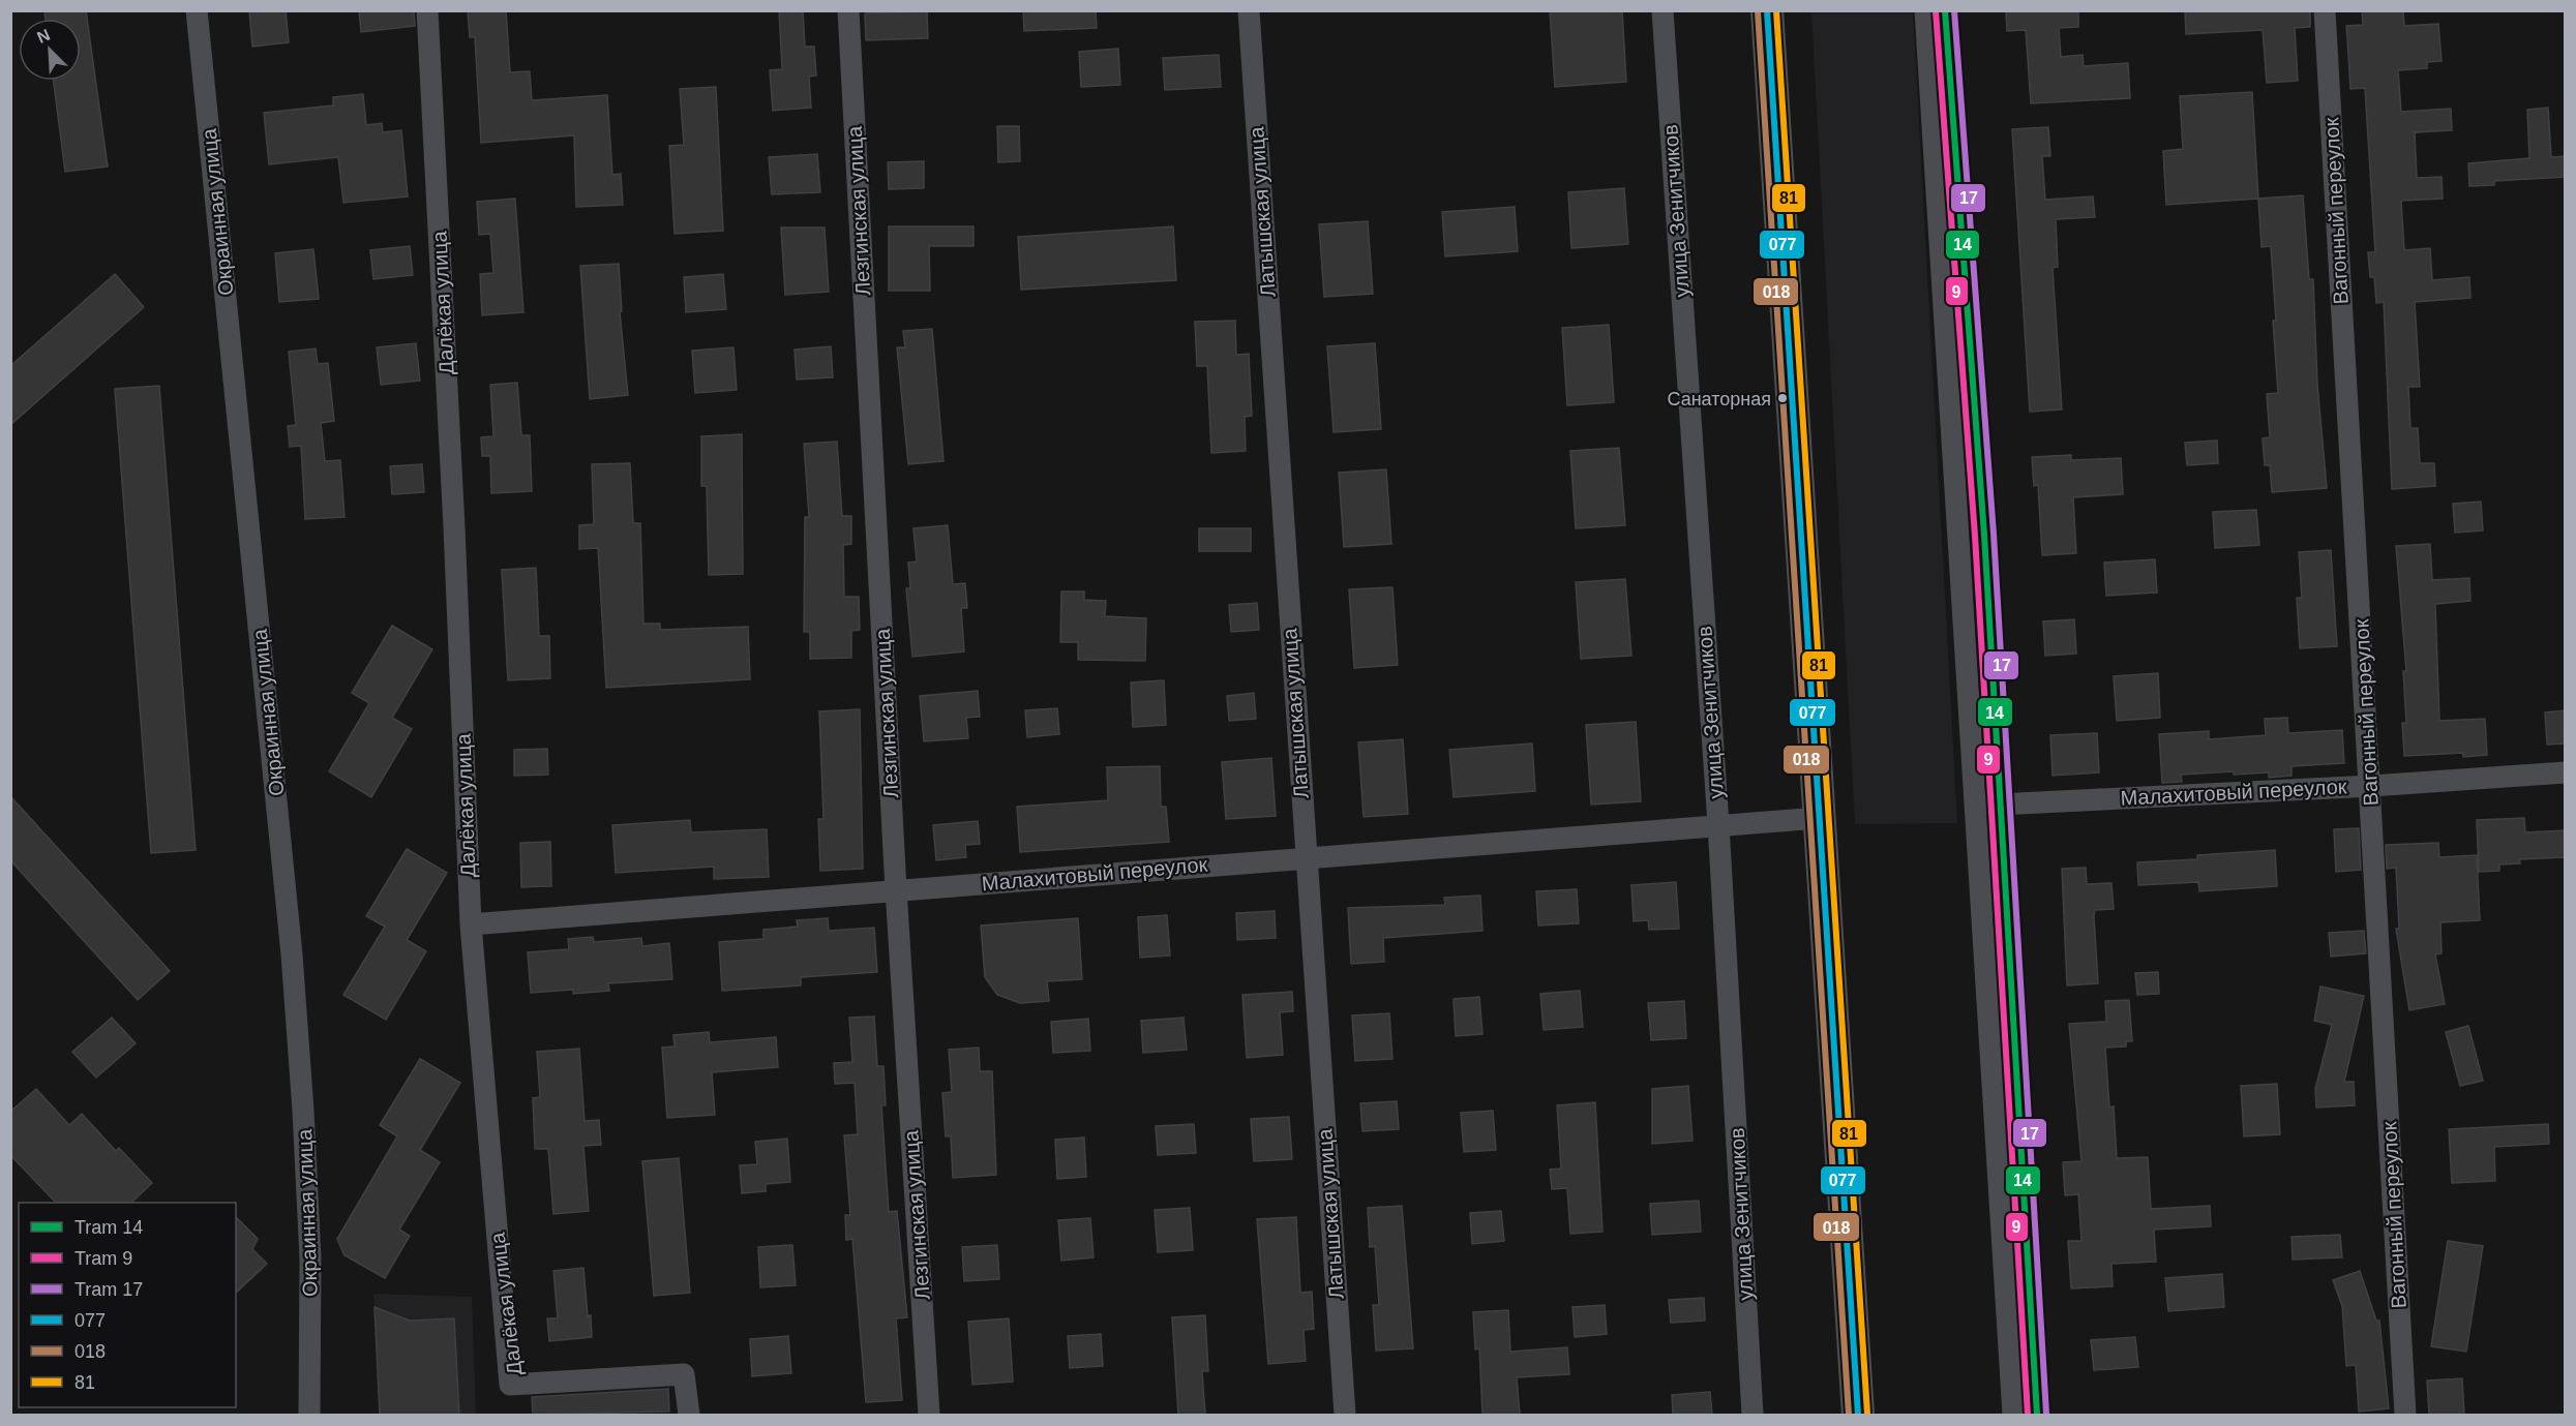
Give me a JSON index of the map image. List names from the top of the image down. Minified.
{"streets":{"street":["Лезгинская улица","улица Зенитчиков","Вагонный переулок","Окраинная улица","Латышская улица","Далёкая улица","Малахитовый переулок"]},"crossings":[["Лезгинская улица","Малахитовый переулок"],["улица Зенитчиков","Малахитовый переулок"],["Вагонный переулок","Малахитовый переулок"],["Латышская улица","Малахитовый переулок"],["Далёкая улица","Малахитовый переулок"]],"places":["Санаторная"],"lines":["tram line 14","tram line 17","transit line 077","transit line 81","tram line 9","transit line 018"],"legend":["Tram 14","Tram 9","Tram 17","077","018","81"],"north":"top left"}
